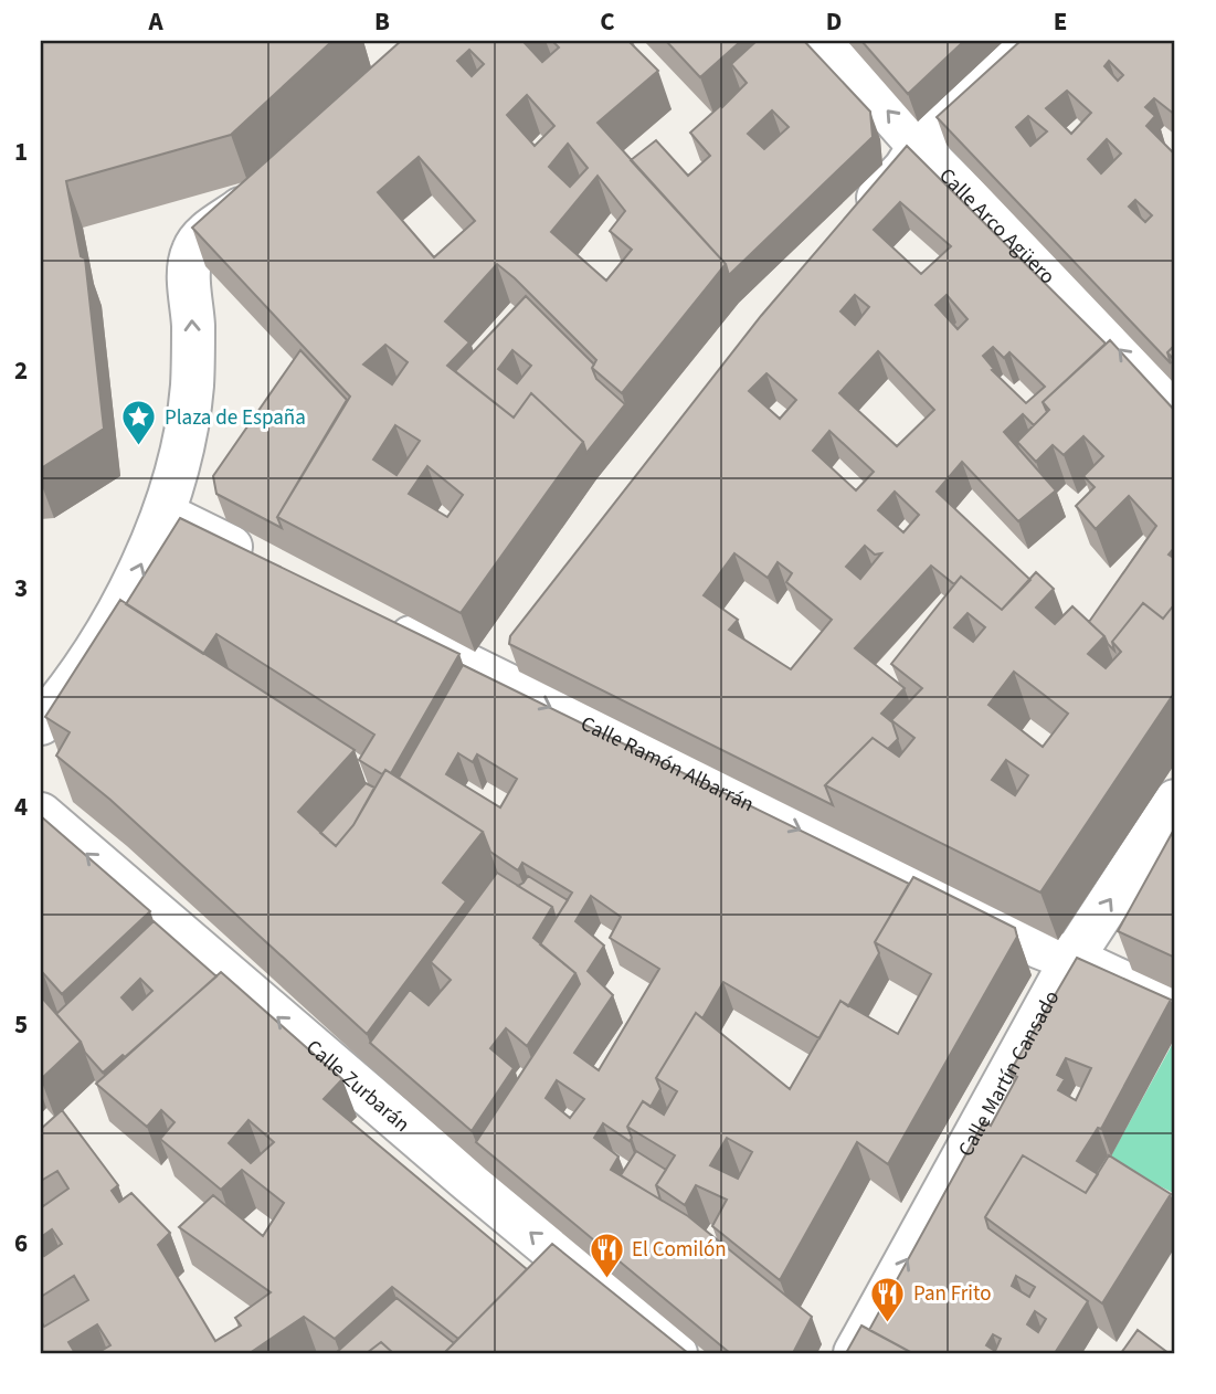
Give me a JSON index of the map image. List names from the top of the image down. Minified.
{"streets":{"street":["Calle Arco Agüero","Calle Ramón Albarrán","Calle Martín Cansado","Calle Zurbarán"]},"crossings":[["Calle Ramón Albarrán","Calle Martín Cansado"]],"one_way":["Calle Arco Agüero","Calle Ramón Albarrán","Calle Martín Cansado","Calle Zurbarán"],"places":{"place":["Plaza de España"],"restaurant":["El Comilón","Pan Frito"]},"grid":{"columns":["A","B","C","D","E"],"rows":["1","2","3","4","5","6"]}}
